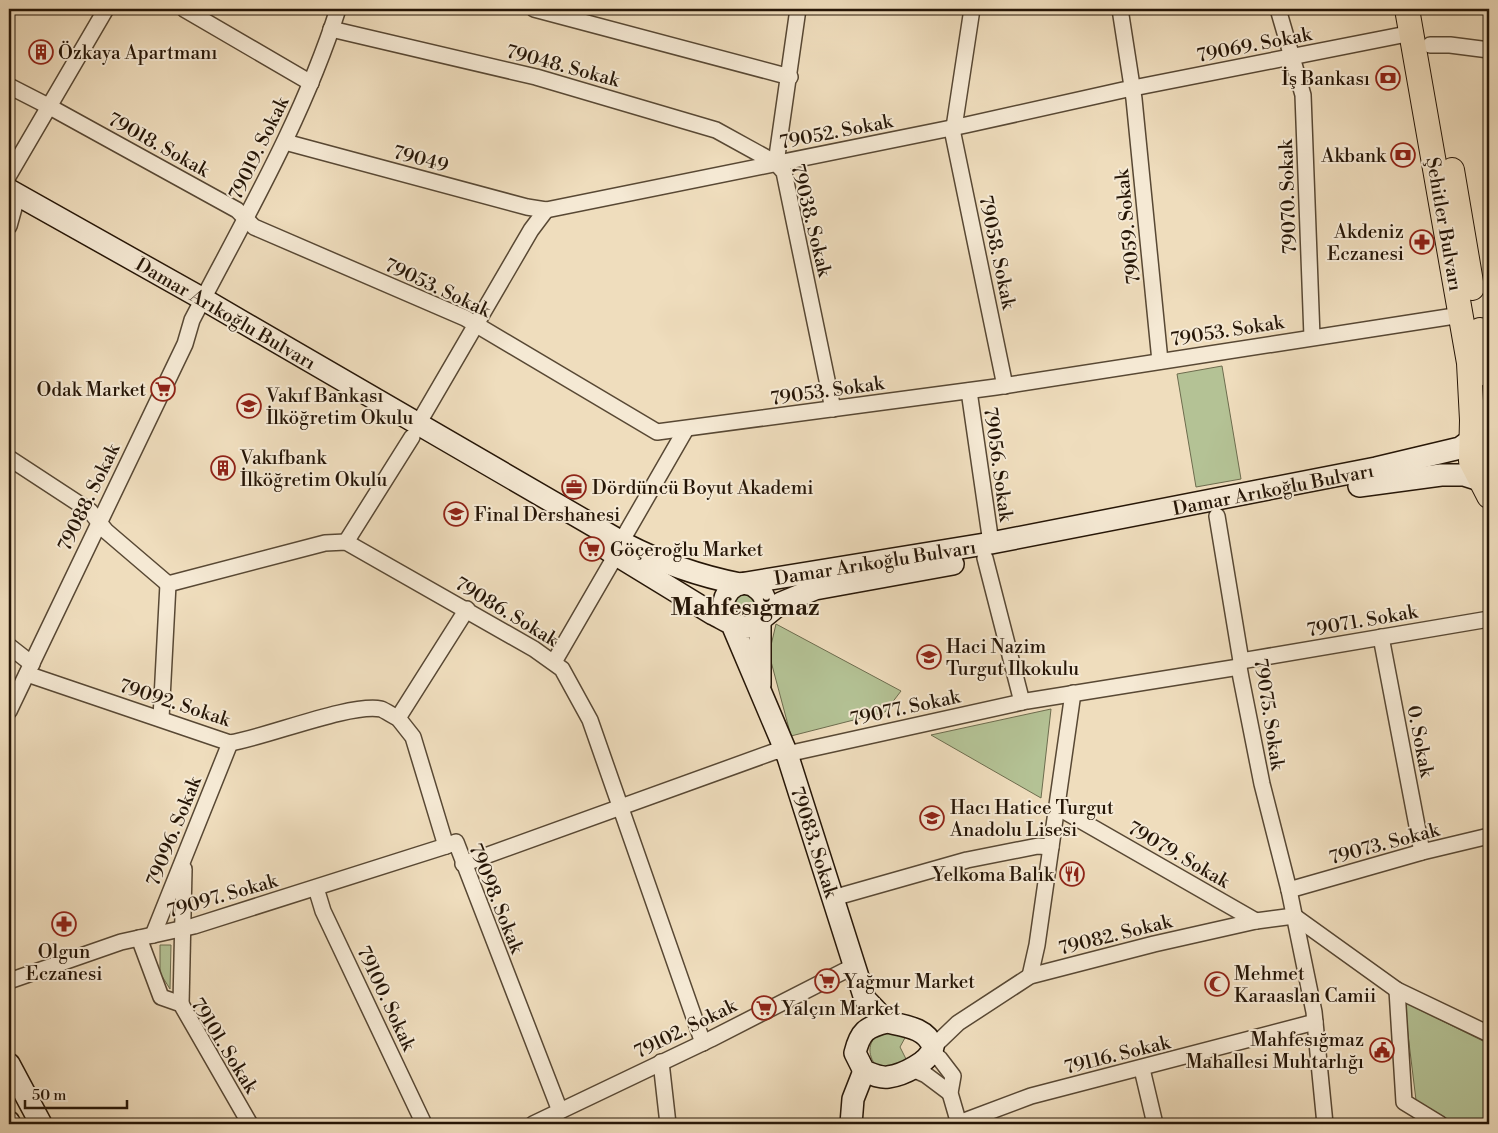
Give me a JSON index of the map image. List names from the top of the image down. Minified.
{"streets":{"main road":["Şehitler Bulvarı","Damar Arıkoğlu Bulvarı","79083. Sokak"],"street":["79069. Sokak","79048. Sokak","79052. Sokak","79018. Sokak","79019. Sokak","79049","79070. Sokak","79038. Sokak","79059. Sokak","79058. Sokak","79053. Sokak","79056. Sokak","79088. Sokak","79086. Sokak","79071. Sokak","79092. Sokak","79077. Sokak","79075. Sokak","0. Sokak","79096. Sokak","79073. Sokak","79079. Sokak","79097. Sokak","79098. Sokak","79082. Sokak","79100. Sokak","79102. Sokak","79101. Sokak","79116. Sokak"]},"crossings":[["79069. Sokak","79052. Sokak"],["79069. Sokak","79070. Sokak"],["79069. Sokak","Şehitler Bulvarı"],["79069. Sokak","79059. Sokak"],["79048. Sokak","79052. Sokak"],["79048. Sokak","79019. Sokak"],["79048. Sokak","79038. Sokak"],["79052. Sokak","79049"],["79052. Sokak","79038. Sokak"],["79052. Sokak","79059. Sokak"],["79052. Sokak","79058. Sokak"],["79018. Sokak","79019. Sokak"],["79018. Sokak","79053. Sokak"],["79019. Sokak","79049"],["79019. Sokak","79053. Sokak"],["79019. Sokak","Damar Arıkoğlu Bulvarı"],["79019. Sokak","79088. Sokak"],["79070. Sokak","79053. Sokak"],["79038. Sokak","79053. Sokak"],["Şehitler Bulvarı","79053. Sokak"],["Şehitler Bulvarı","Damar Arıkoğlu Bulvarı"],["79059. Sokak","79053. Sokak"],["79058. Sokak","79053. Sokak"],["79053. Sokak","79056. Sokak"],["Damar Arıkoğlu Bulvarı","79056. Sokak"],["Damar Arıkoğlu Bulvarı","79088. Sokak"],["Damar Arıkoğlu Bulvarı","79075. Sokak"],["Damar Arıkoğlu Bulvarı","79083. Sokak"],["79056. Sokak","79077. Sokak"],["79088. Sokak","79092. Sokak"],["79086. Sokak","79077. Sokak"],["79086. Sokak","79102. Sokak"],["79071. Sokak","79077. Sokak"],["79071. Sokak","79075. Sokak"],["79071. Sokak","0. Sokak"],["79092. Sokak","79096. Sokak"],["79092. Sokak","79098. Sokak"],["79077. Sokak","79075. Sokak"],["79077. Sokak","79083. Sokak"],["79077. Sokak","79098. Sokak"],["79075. Sokak","79073. Sokak"],["79075. Sokak","79082. Sokak"],["79075. Sokak","79116. Sokak"],["0. Sokak","79073. Sokak"],["79096. Sokak","79097. Sokak"],["79096. Sokak","79101. Sokak"],["79083. Sokak","79102. Sokak"],["79079. Sokak","79082. Sokak"],["79097. Sokak","79098. Sokak"],["79097. Sokak","79100. Sokak"],["79097. Sokak","79101. Sokak"],["79098. Sokak","79102. Sokak"]],"districts":["Mahfesığmaz"],"places":{"building":["Özkaya Apartmanı","Vakıfbank İlköğretim Okulu"],"bank":["İş Bankası","Akbank"],"pharmacy":["Akdeniz Eczanesi","Olgun Eczanesi"],"supermarket":["Odak Market","Göçeroğlu Market","Yağmur Market","Yalçın Market"],"school or university":["Vakıf Bankası İlköğretim Okulu","Final Dershanesi","Haci Nazim Turgut Ilkokulu","Hacı Hatice Turgut Anadolu Lisesi"],"office":["Dördüncü Boyut Akademi"],"restaurant":["Yelkoma Balık"],"mosque":["Mehmet Karaaslan Camii"],"public building":["Mahfesığmaz Mahallesi Muhtarlığı"]},"scale_bar":"50 m"}
